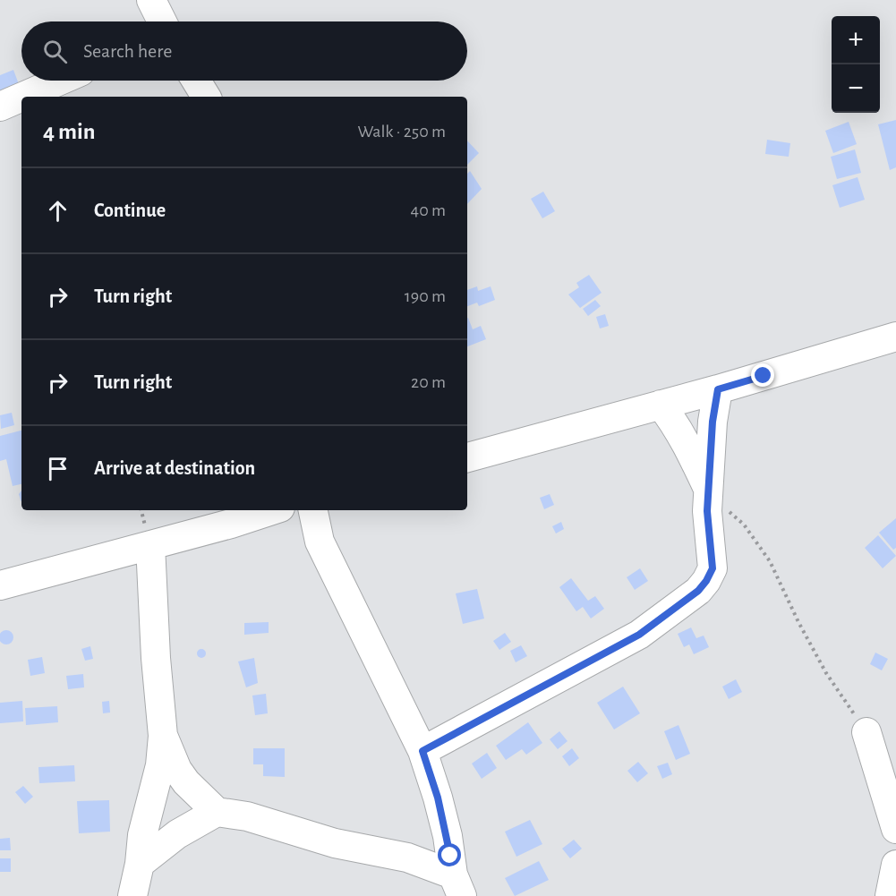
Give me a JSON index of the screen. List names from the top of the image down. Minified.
{"page":{"map_buttons":["+","−"],"search":"Search here","heading":["4 min","Walk · 250 m"],"list":[["Continue","40 m"],["Turn right","190 m"],["Turn right","20 m"],"Arrive at destination"]}}
